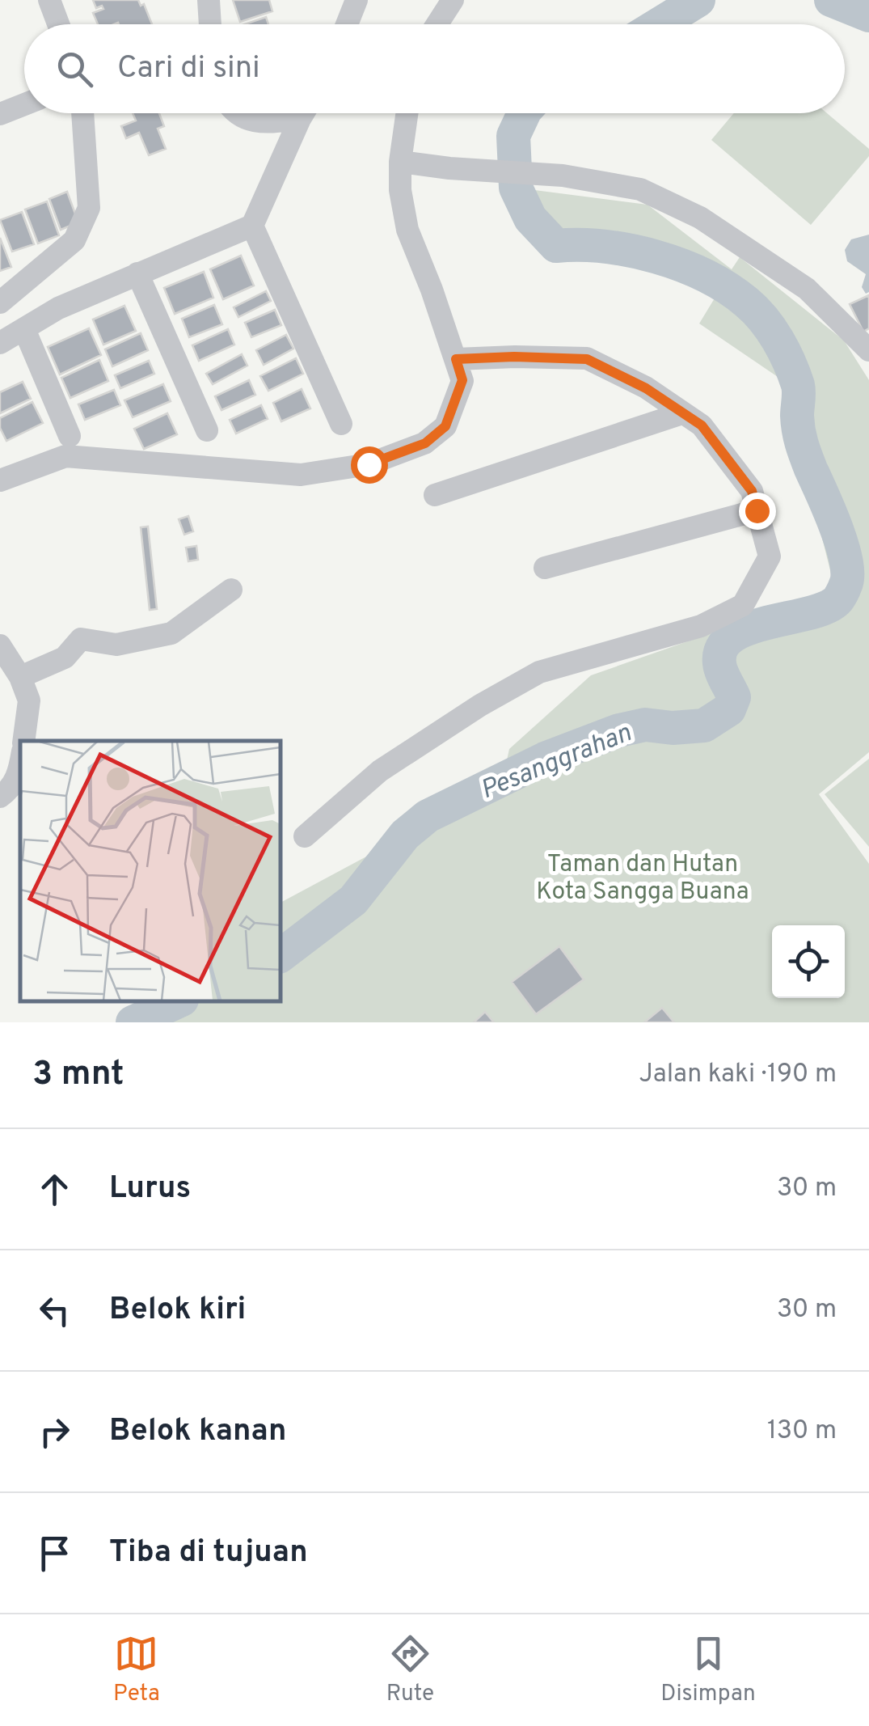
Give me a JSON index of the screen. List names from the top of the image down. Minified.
{"water":["Pesanggrahan"],"parks":["Taman dan Hutan Kota Sangga Buana"],"page":{"search":"Cari di sini","heading":["3 mnt","Jalan kaki · 190 m"],"list":[["Lurus","30 m"],["Belok kiri","30 m"],["Belok kanan","130 m"],"Tiba di tujuan"],"nav":["Peta","Rute","Disimpan"]}}
